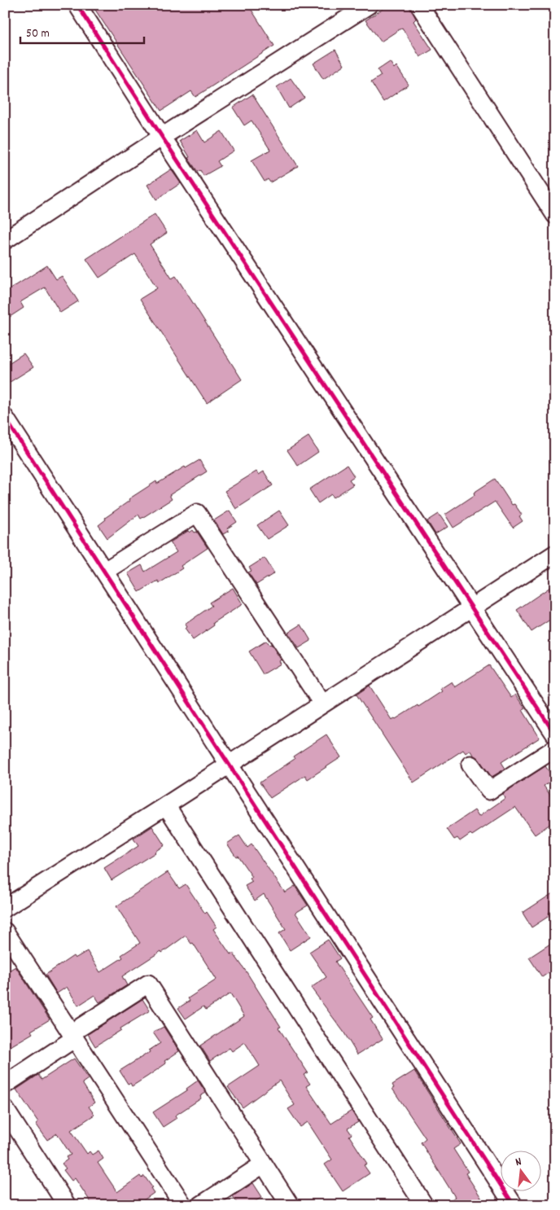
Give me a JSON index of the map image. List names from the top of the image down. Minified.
{"scale_bar":"50 m","north":"top"}
